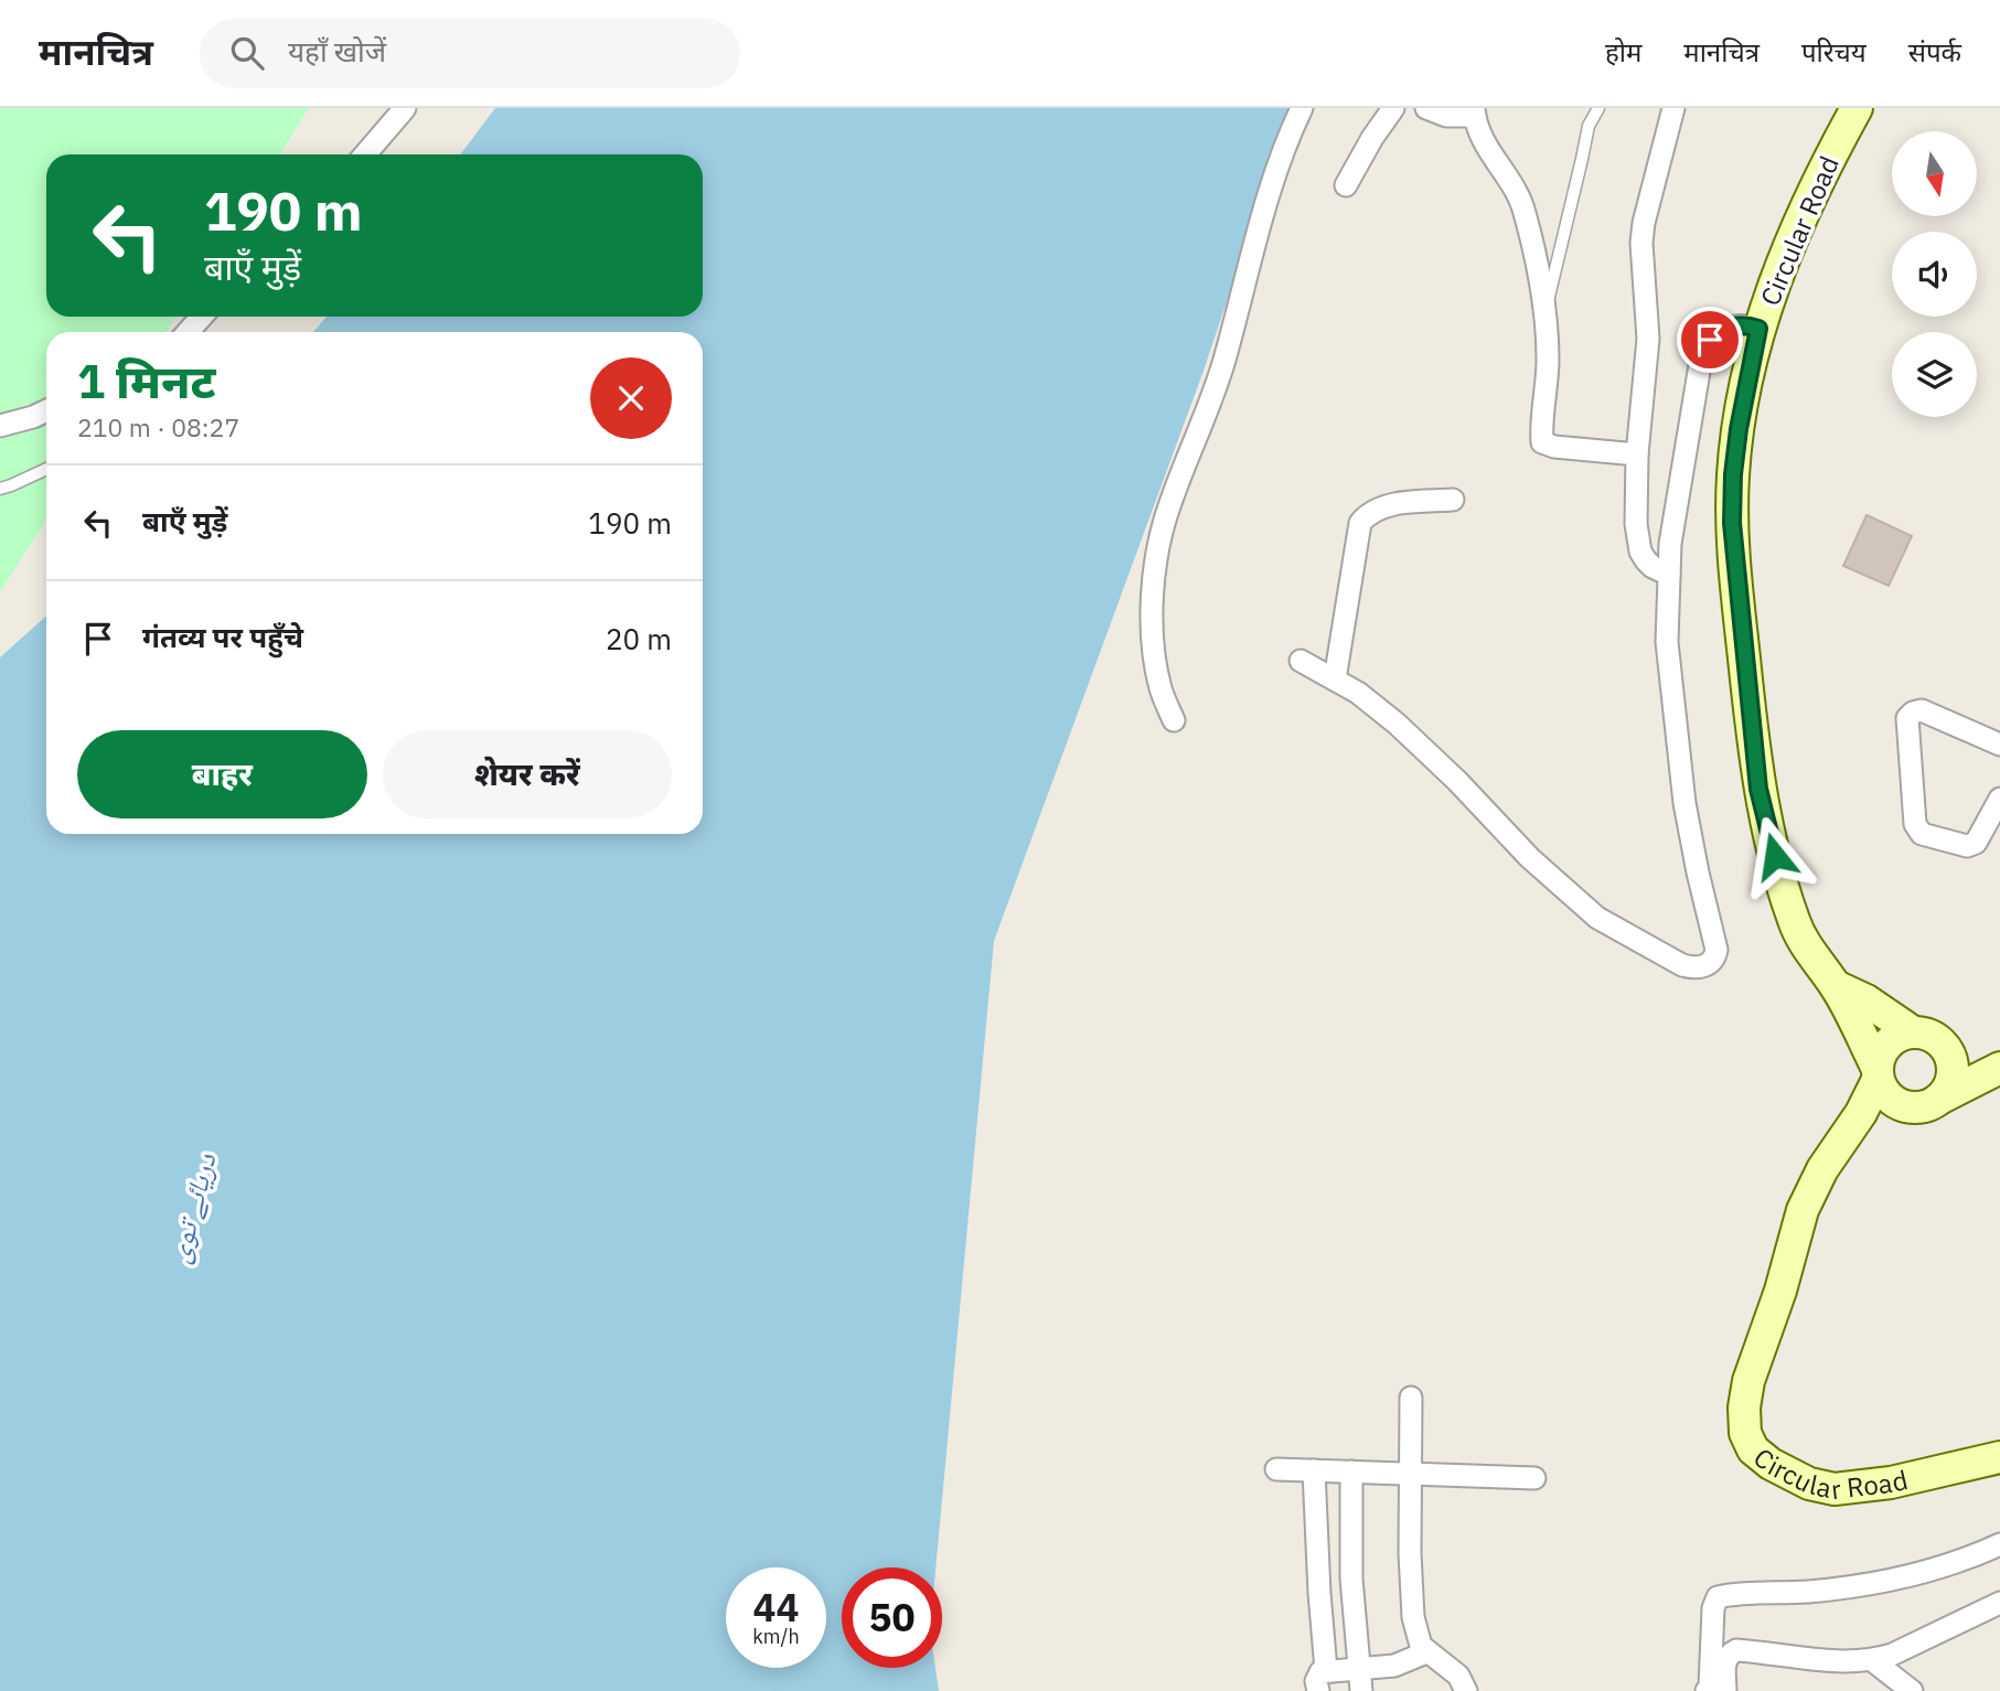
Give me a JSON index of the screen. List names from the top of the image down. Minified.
{"streets":{"main road":["Circular Road"]},"water":["دریائے توی"],"north":"bottom","page":{"header":"मानचित्र","search":"यहाँ खोजें","nav":["होम","मानचित्र","परिचय","संपर्क"],"turn":["190 m","बाएँ मुड़ें"],"heading":["1 मिनट","210 m · 08:27"],"list":[{"name":"बाएँ मुड़ें","value":"190 m"},{"name":"गंतव्य पर पहुँचे","value":"20 m"}],"buttons":["बाहर","शेयर करें"],"speed":"44 km/h","limit":"50"}}
